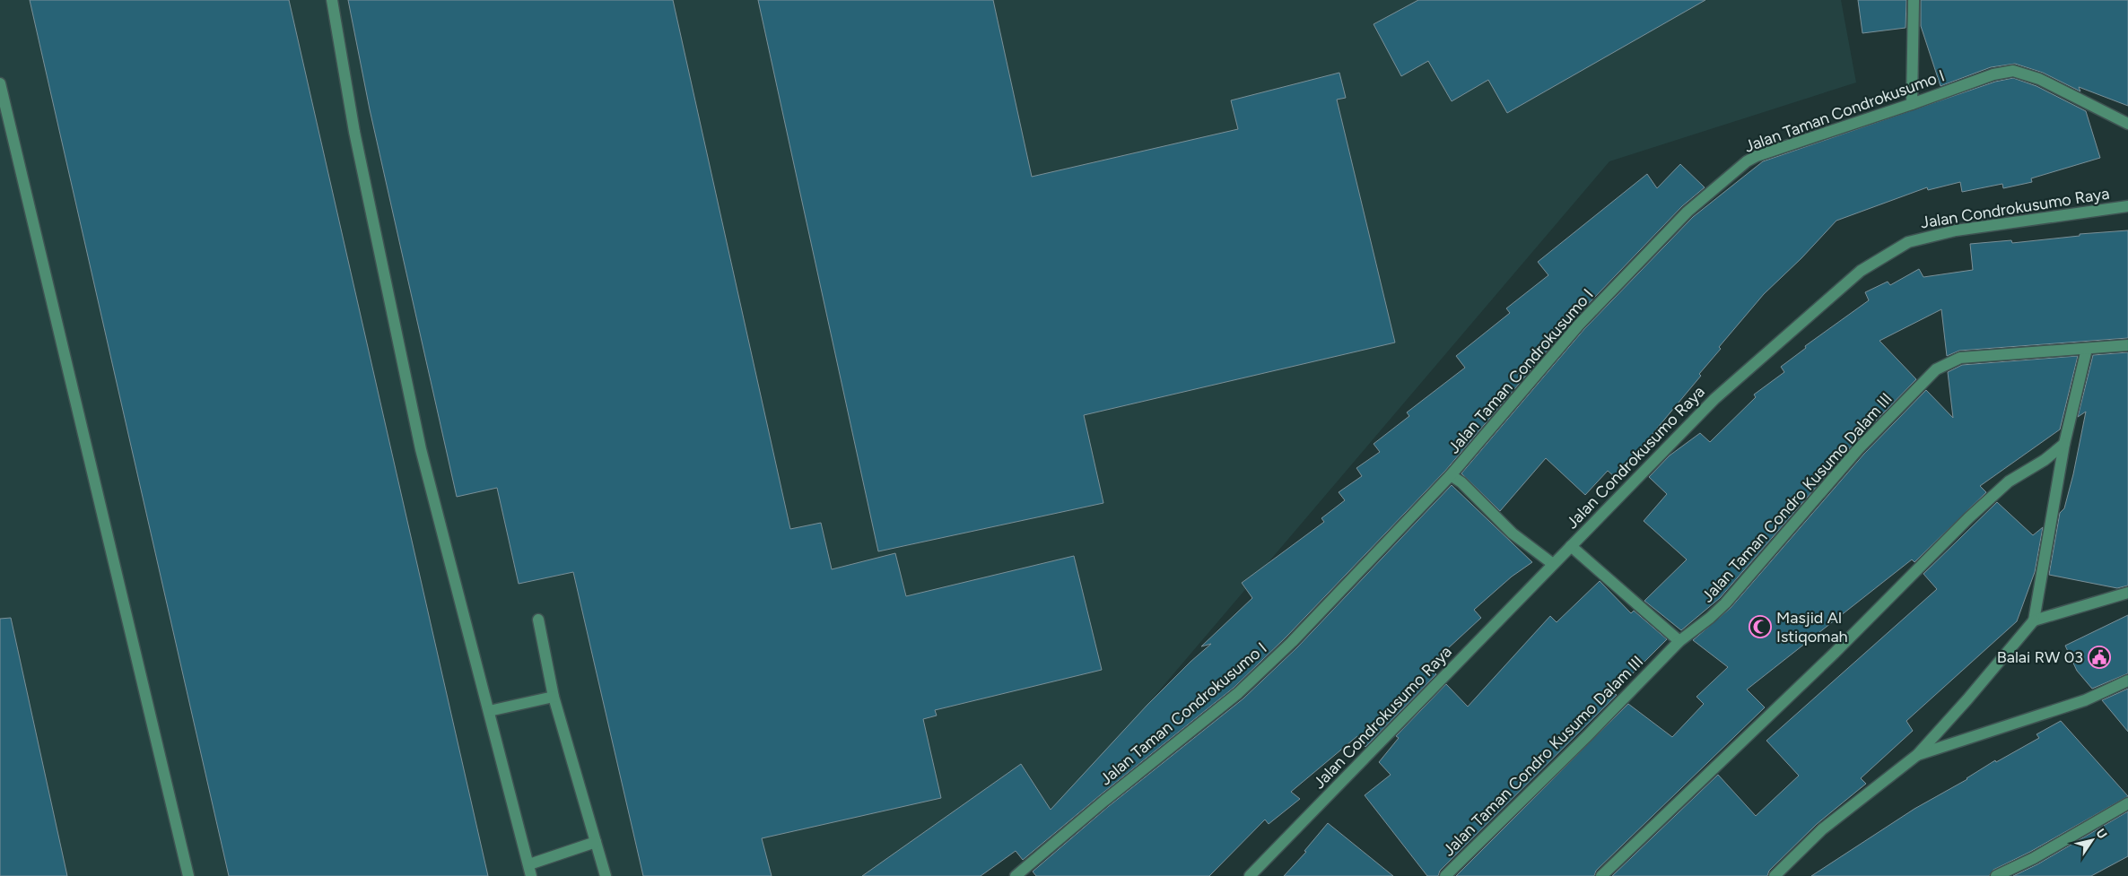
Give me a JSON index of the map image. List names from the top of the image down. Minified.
{"streets":{"street":["Jalan Taman Condrokusumo I","Jalan Condrokusumo Raya","Jalan Taman Condro Kusumo Dalam III"]},"places":{"mosque":["Masjid Al Istiqomah"],"public building":["Balai RW 03"]},"north":"top right"}
